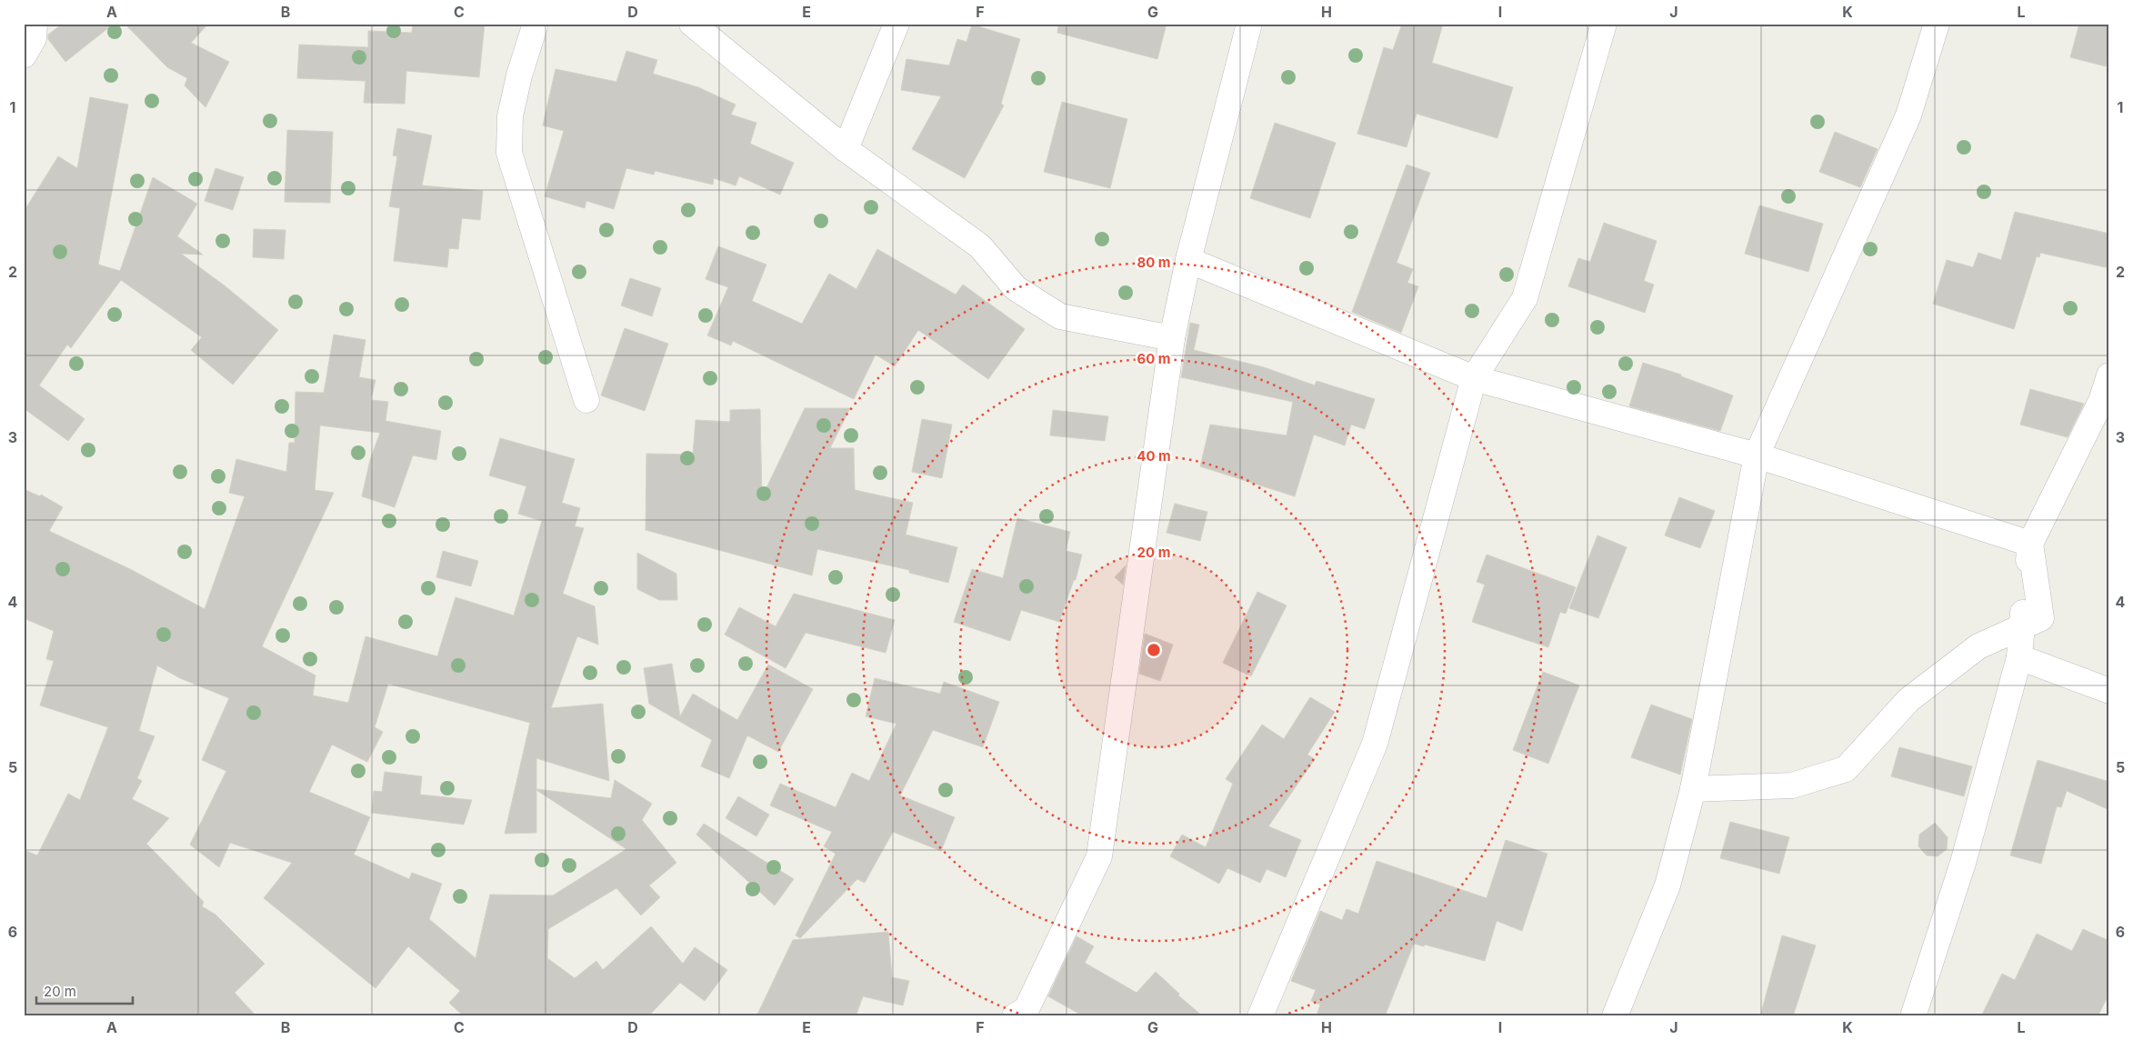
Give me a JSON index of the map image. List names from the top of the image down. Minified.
{"scale_bar":"20 m","grid":{"columns":["A","B","C","D","E","F","G","H","I","J","K","L"],"rows":["1","2","3","4","5","6"]},"rings":["80 m","60 m","40 m","20 m"]}
